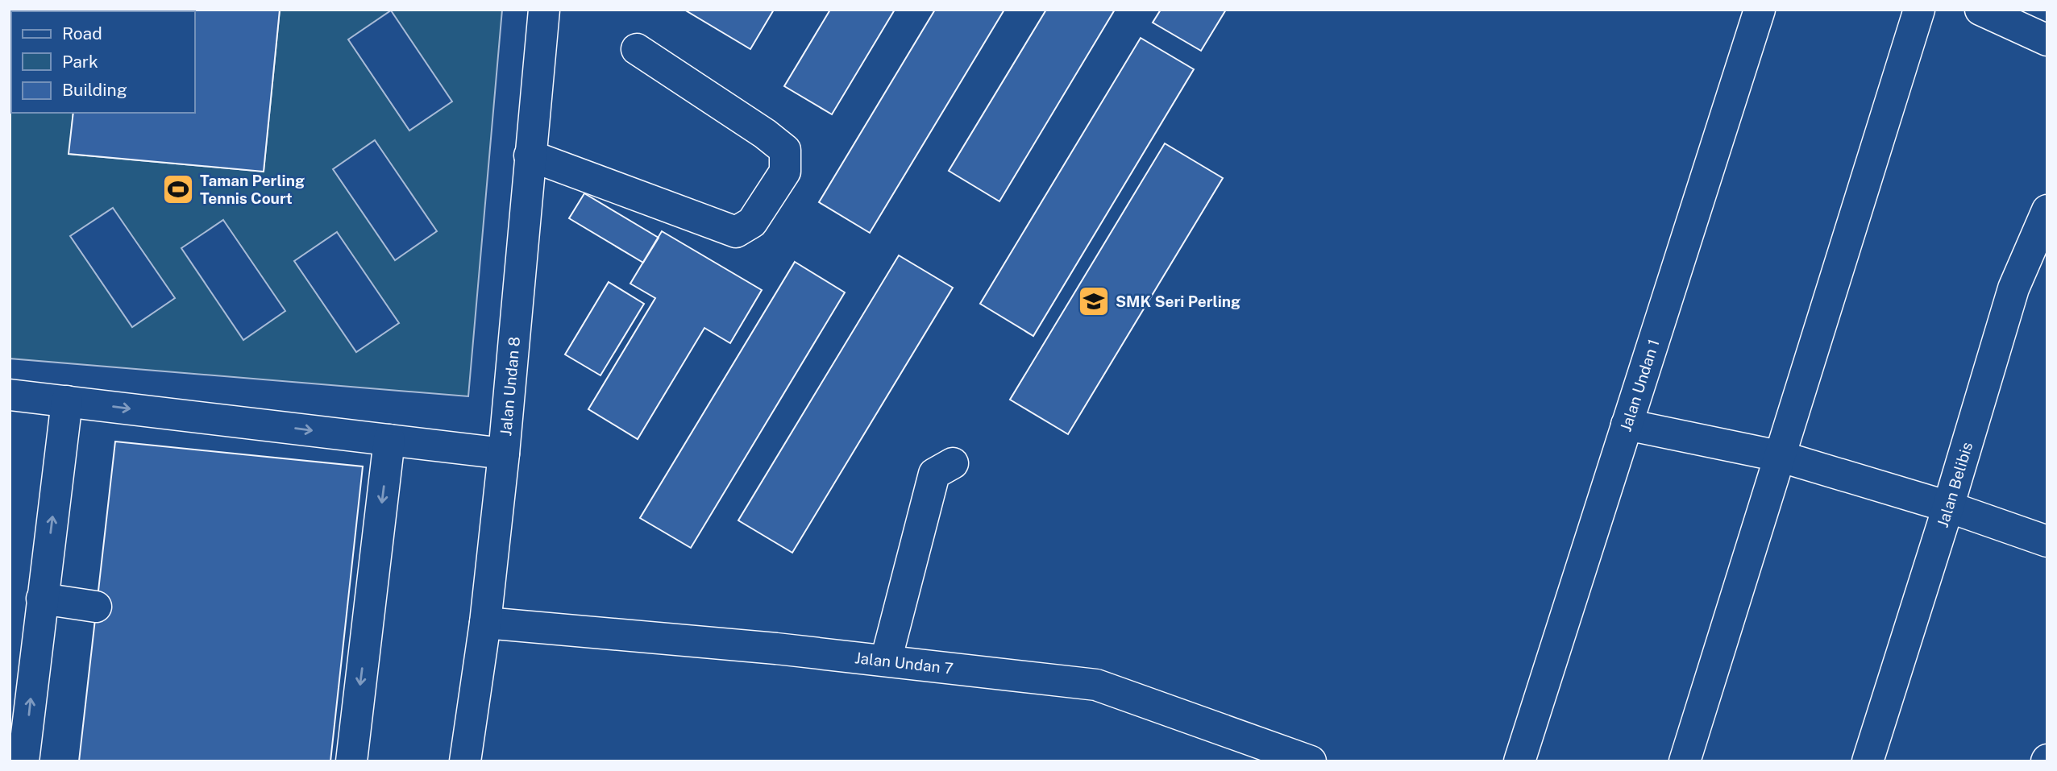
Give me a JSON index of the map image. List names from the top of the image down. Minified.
{"streets":{"street":["Jalan Undan 1","Jalan Undan 8","Jalan Belibis","Jalan Undan 7"]},"crossings":[["Jalan Undan 8","Jalan Undan 7"]],"places":{"sports":["Taman Perling Tennis Court"],"school or university":["SMK Seri Perling"]},"legend":["Road","Park","Building"]}
